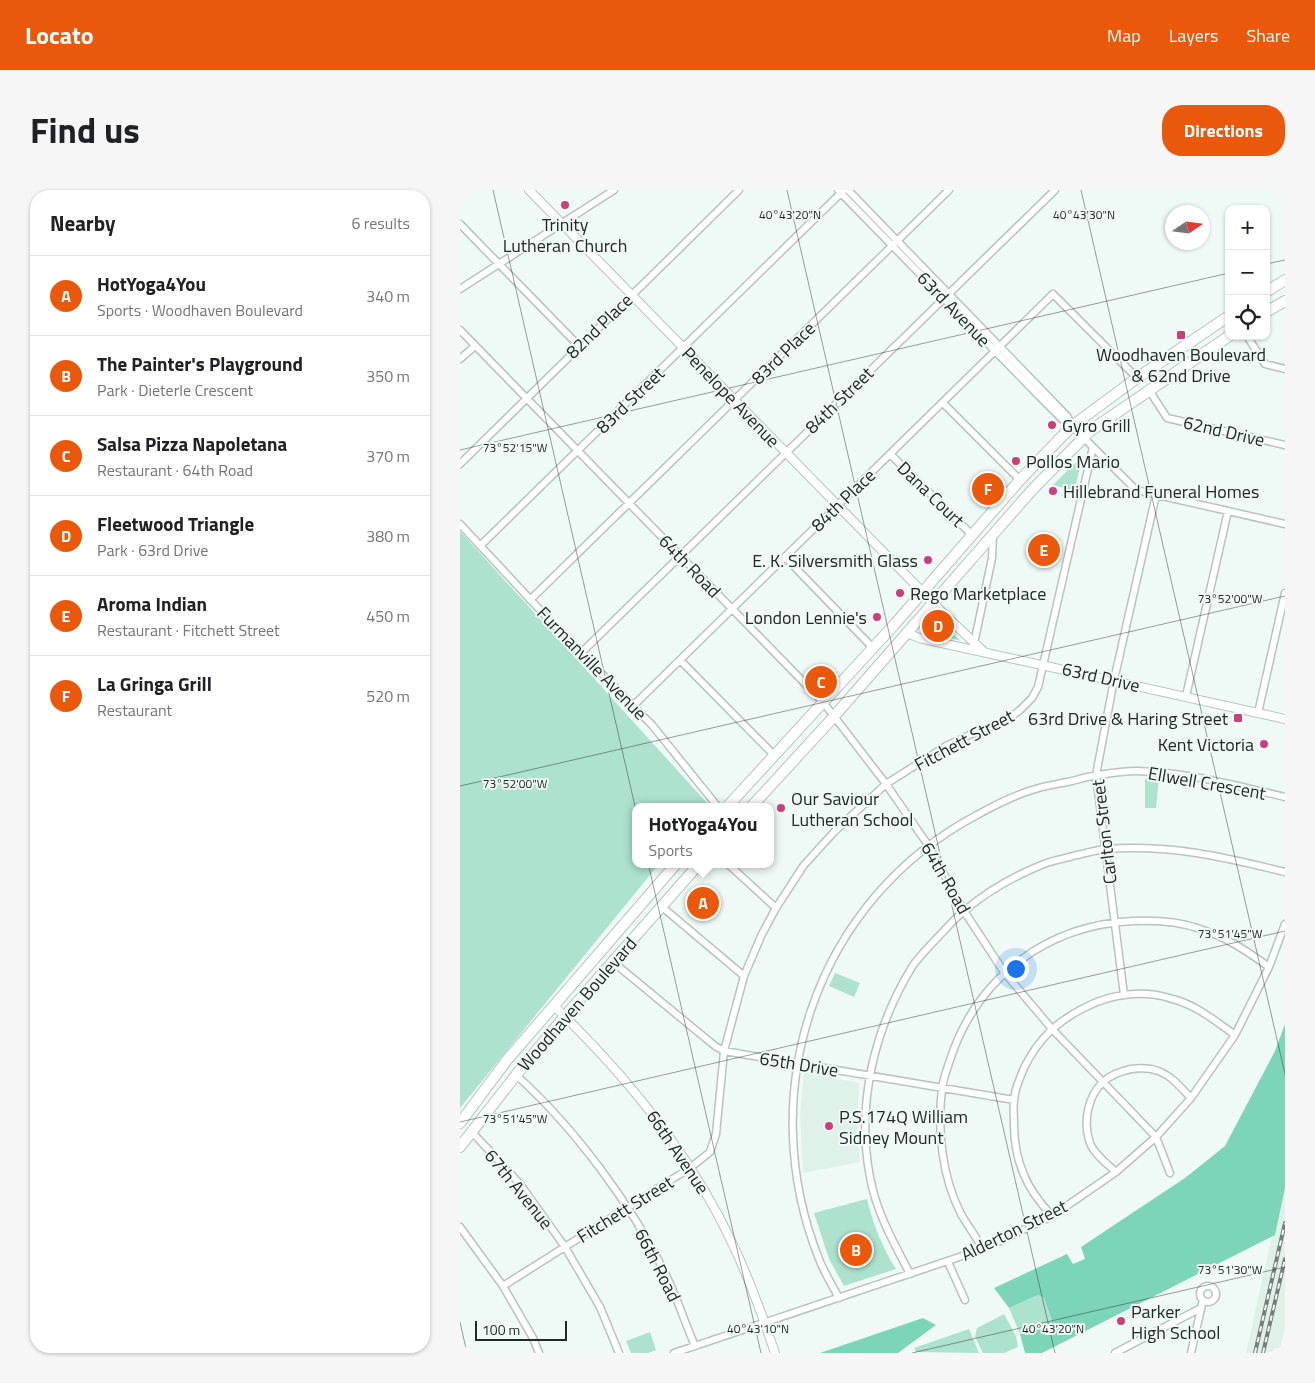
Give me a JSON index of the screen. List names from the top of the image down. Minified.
{"streets":{"main road":["Woodhaven Boulevard"],"street":["63rd Avenue","82nd Place","83rd Place","Penelope Avenue","83rd Street","84th Street","62nd Drive","Dana Court","84th Place","64th Road","Furmanville Avenue","63rd Drive","Fitchett Street","Ellwell Crescent","Carlton Street","65th Drive","66th Avenue","67th Avenue","Alderton Street","66th Road"]},"crossings":[["63rd Avenue","83rd Place"],["63rd Avenue","83rd Street"],["63rd Avenue","84th Street"],["63rd Avenue","84th Place"],["63rd Avenue","Fitchett Street"],["63rd Avenue","Carlton Street"],["82nd Place","Penelope Avenue"],["82nd Place","64th Road"],["83rd Place","Penelope Avenue"],["83rd Place","64th Road"],["83rd Place","Furmanville Avenue"],["Penelope Avenue","83rd Street"],["Penelope Avenue","84th Street"],["Penelope Avenue","84th Place"],["Penelope Avenue","63rd Drive"],["83rd Street","64th Road"],["83rd Street","Furmanville Avenue"],["84th Street","64th Road"],["84th Street","Furmanville Avenue"],["Dana Court","84th Place"],["84th Place","64th Road"],["84th Place","Furmanville Avenue"],["64th Road","Fitchett Street"],["64th Road","Ellwell Crescent"],["64th Road","Alderton Street"],["63rd Drive","Fitchett Street"],["63rd Drive","Carlton Street"],["Fitchett Street","65th Drive"],["Fitchett Street","66th Avenue"],["Fitchett Street","67th Avenue"],["Fitchett Street","66th Road"],["Ellwell Crescent","Carlton Street"],["Ellwell Crescent","65th Drive"],["Ellwell Crescent","Alderton Street"],["Woodhaven Boulevard","65th Drive"],["Woodhaven Boulevard","66th Avenue"],["Woodhaven Boulevard","67th Avenue"],["Woodhaven Boulevard","66th Road"],["66th Avenue","Alderton Street"],["Alderton Street","66th Road"]],"places":{"other":["Trinity Lutheran Church","Gyro Grill","Pollos Mario","Hillebrand Funeral Homes","E. K. Silversmith Glass","Rego Marketplace","London Lennie's","Kent Victoria","Our Saviour Lutheran School","P.S.174Q William Sidney Mount","Parker High School"],"transit":["Woodhaven Boulevard & 62nd Drive","63rd Drive & Haring Street"]},"scale_bar":"100 m","north":"right","page":{"header":"Locato","nav":["Map","Layers","Share"],"title":"Find us","buttons":"Directions","heading":["Nearby","6 results"],"map_buttons":["+","−"],"list":[{"mark":"A","name":"HotYoga4You","note":"Sports · Woodhaven Boulevard","value":"340 m"},{"mark":"B","name":"The Painter's Playground","note":"Park · Dieterle Crescent","value":"350 m"},{"mark":"C","name":"Salsa Pizza Napoletana","note":"Restaurant · 64th Road","value":"370 m"},{"mark":"D","name":"Fleetwood Triangle","note":"Park · 63rd Drive","value":"380 m"},{"mark":"E","name":"Aroma Indian","note":"Restaurant · Fitchett Street","value":"450 m"},{"mark":"F","name":"La Gringa Grill","note":"Restaurant","value":"520 m"}],"pins":["F","E","D","C","A","B"],"popup":["HotYoga4You","Sports"],"scale":"100 m"},"coordinates":["40°43'20\"N","40°43'30\"N","73°52'15\"W","73°52'00\"W","73°51'45\"W","73°51'30\"W","40°43'10\"N"]}
